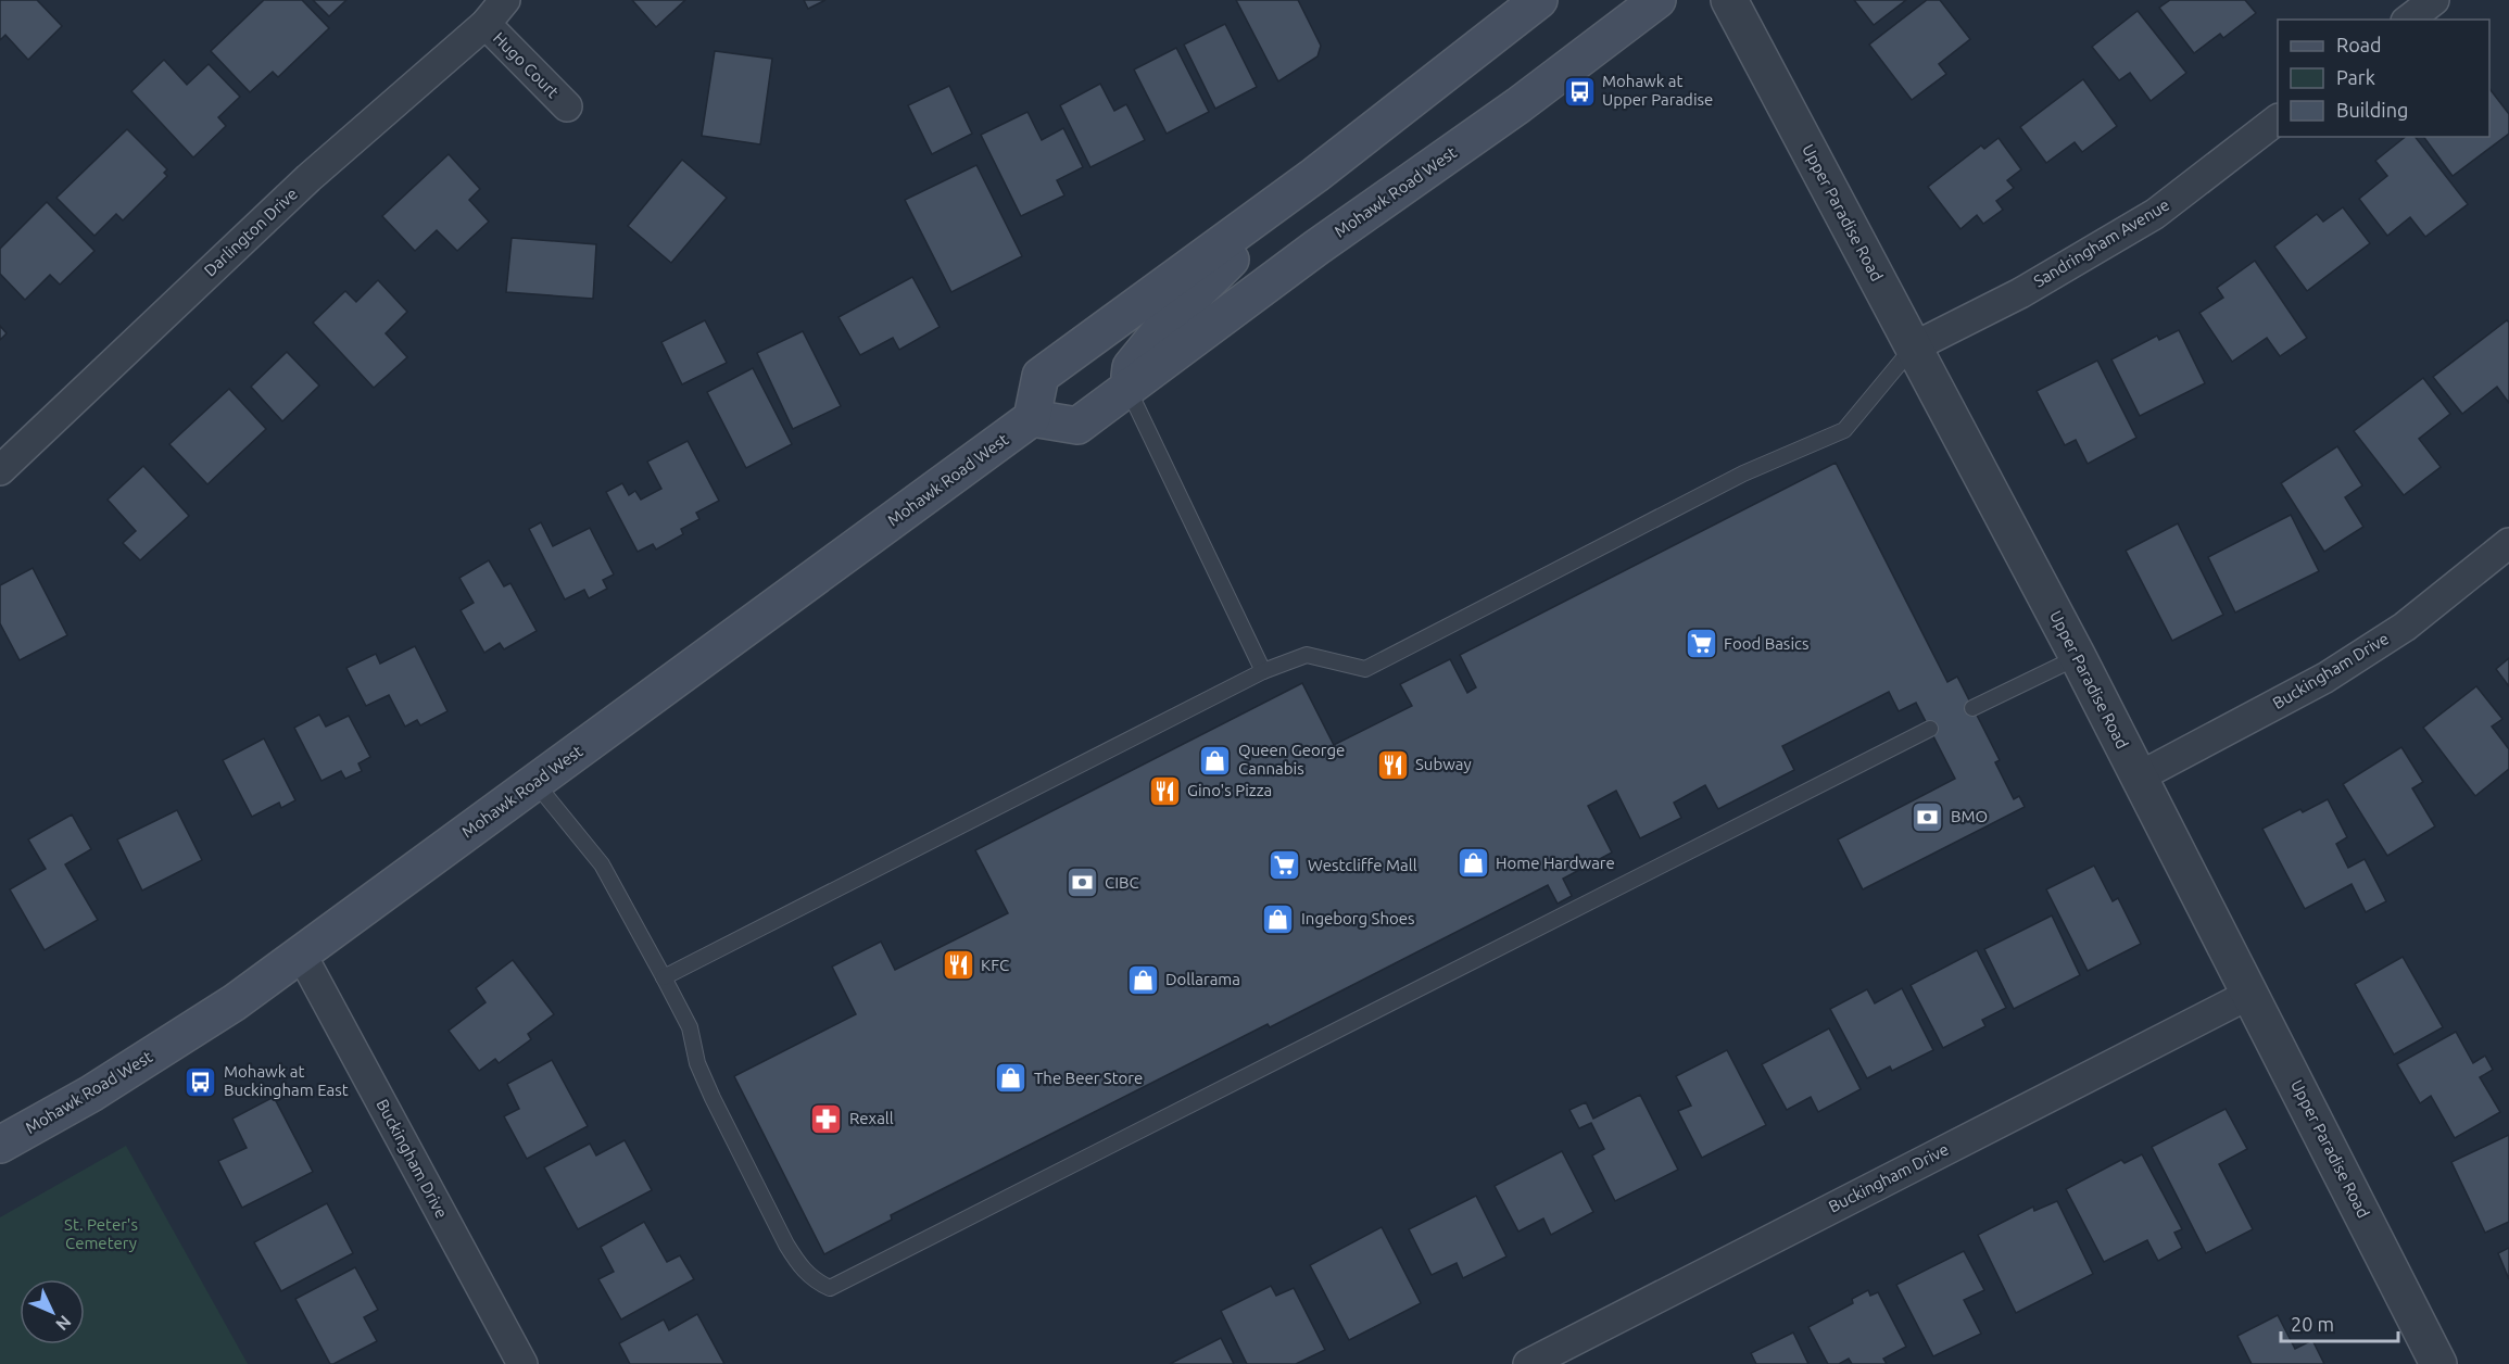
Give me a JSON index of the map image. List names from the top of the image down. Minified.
{"streets":{"main road":["Mohawk Road West"],"street":["Hugo Court","Upper Paradise Road","Darlington Drive","Sandringham Avenue","Buckingham Drive"]},"crossings":[["Hugo Court","Darlington Drive"],["Mohawk Road West","Buckingham Drive"],["Upper Paradise Road","Sandringham Avenue"],["Upper Paradise Road","Buckingham Drive"]],"parks":["St. Peter's Cemetery"],"places":{"bus stop":["Mohawk at Upper Paradise","Mohawk at Buckingham East"],"supermarket":["Food Basics","Westcliffe Mall"],"shop":["Queen George Cannabis","Home Hardware","Ingeborg Shoes","Dollarama","The Beer Store"],"restaurant":["Subway","Gino's Pizza","KFC"],"bank":["BMO","CIBC"],"pharmacy":["Rexall"]},"legend":["Road","Park","Building"],"scale_bar":"20 m","north":"bottom right"}
